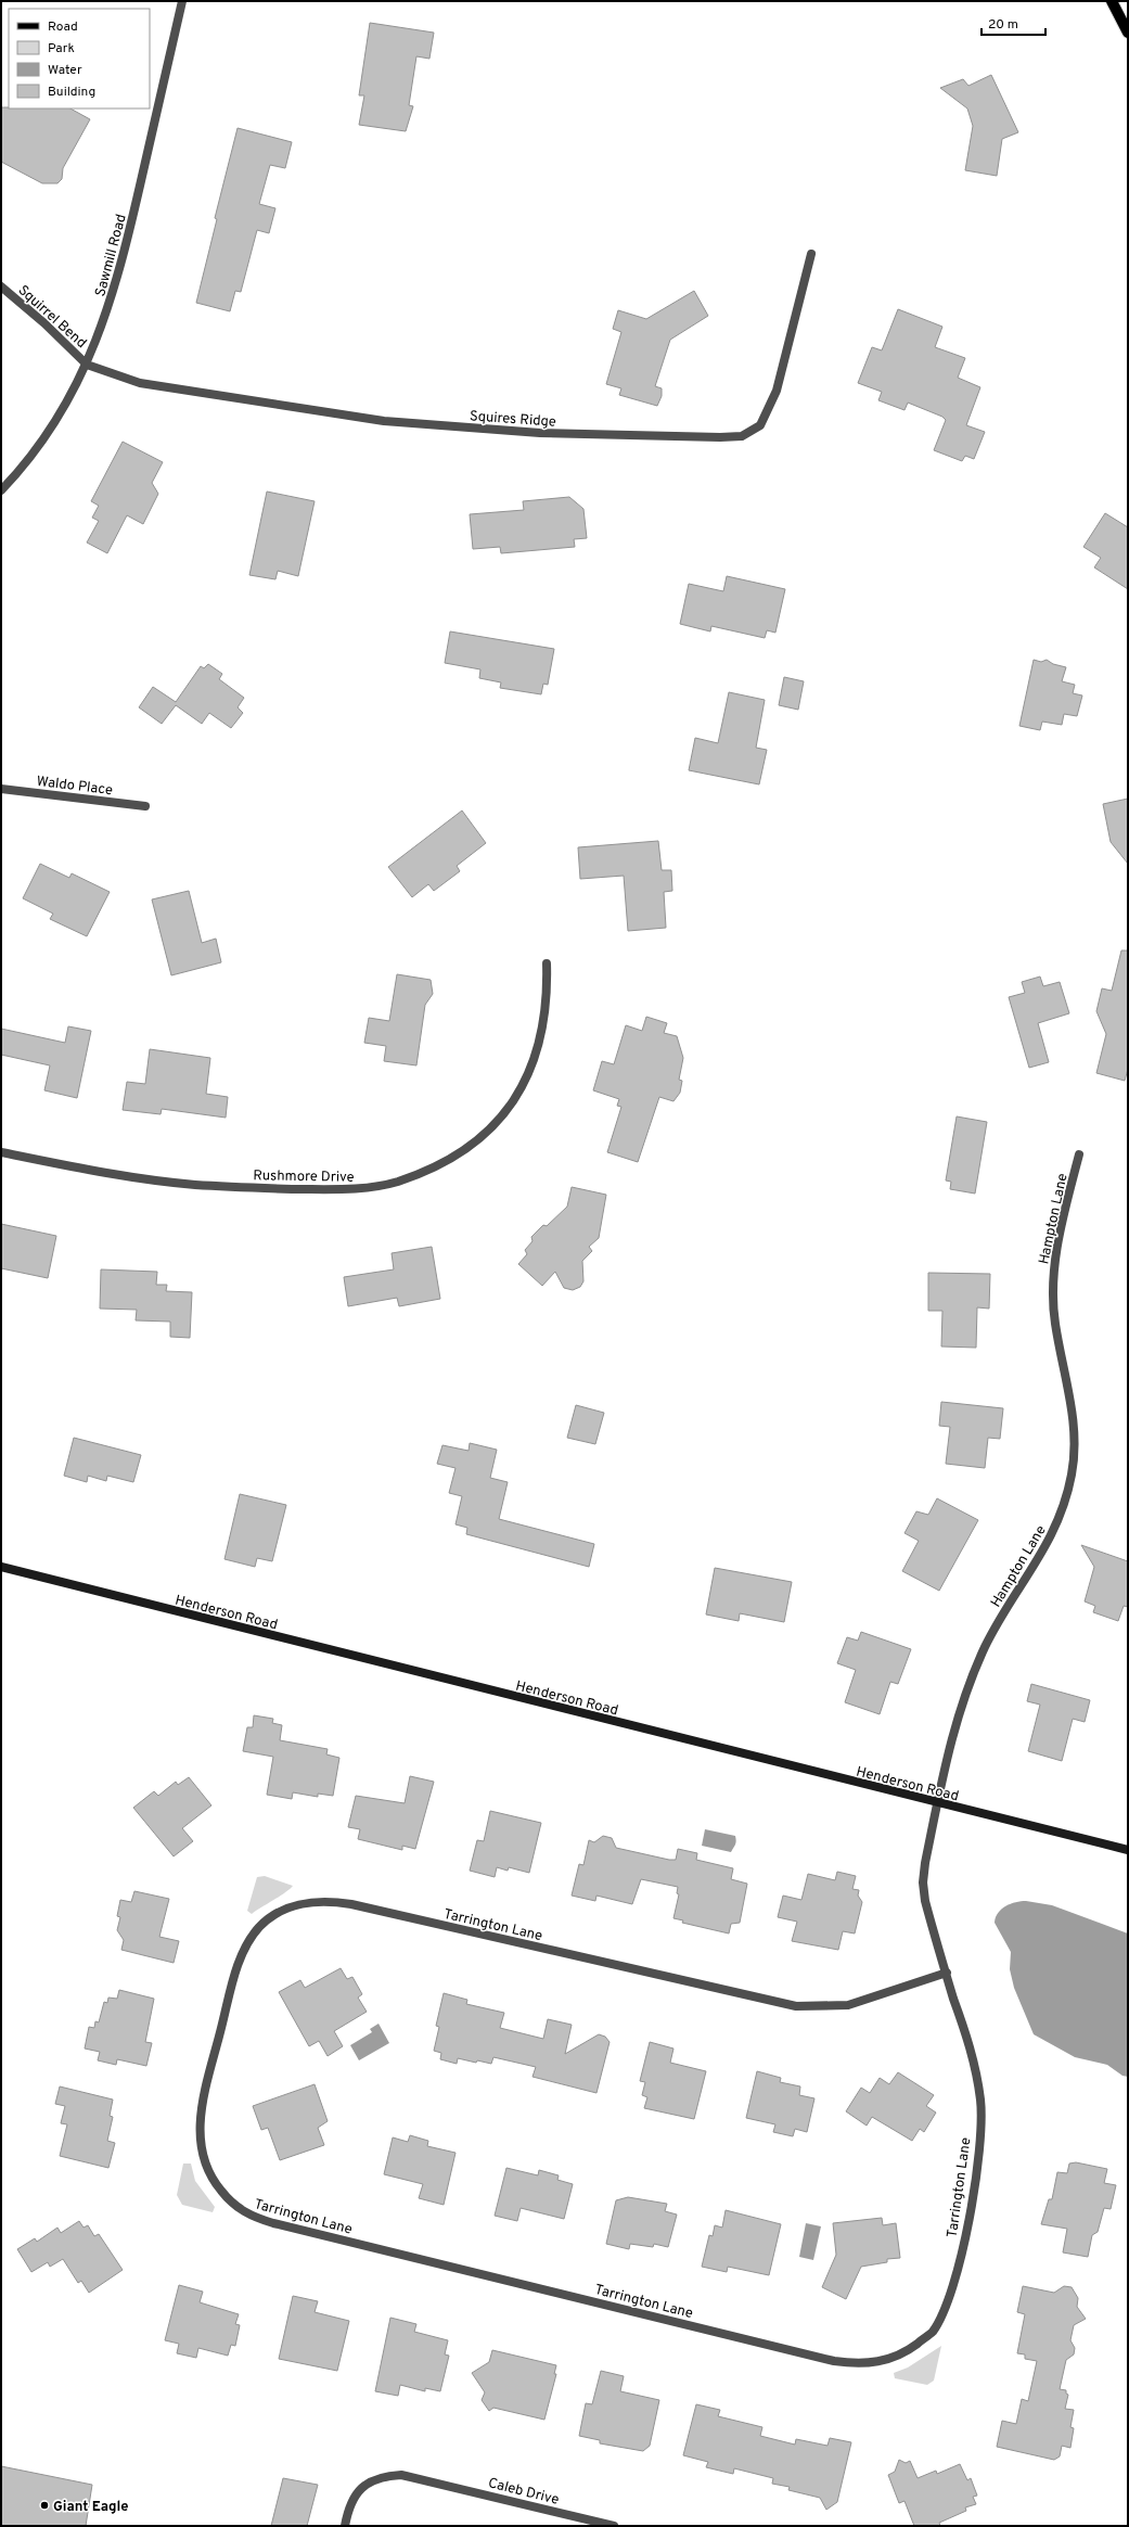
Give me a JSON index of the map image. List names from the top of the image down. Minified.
{"streets":{"main road":["Henderson Road"],"street":["Sawmill Road","Squirrel Bend","Squires Ridge","Waldo Place","Rushmore Drive","Hampton Lane","Tarrington Lane","Caleb Drive"]},"crossings":[["Sawmill Road","Squirrel Bend"],["Sawmill Road","Squires Ridge"],["Squirrel Bend","Squires Ridge"],["Hampton Lane","Henderson Road"],["Hampton Lane","Tarrington Lane"],["Henderson Road","Tarrington Lane"]],"places":["Giant Eagle"],"legend":["Road","Park","Water","Building"],"scale_bar":"20 m"}
